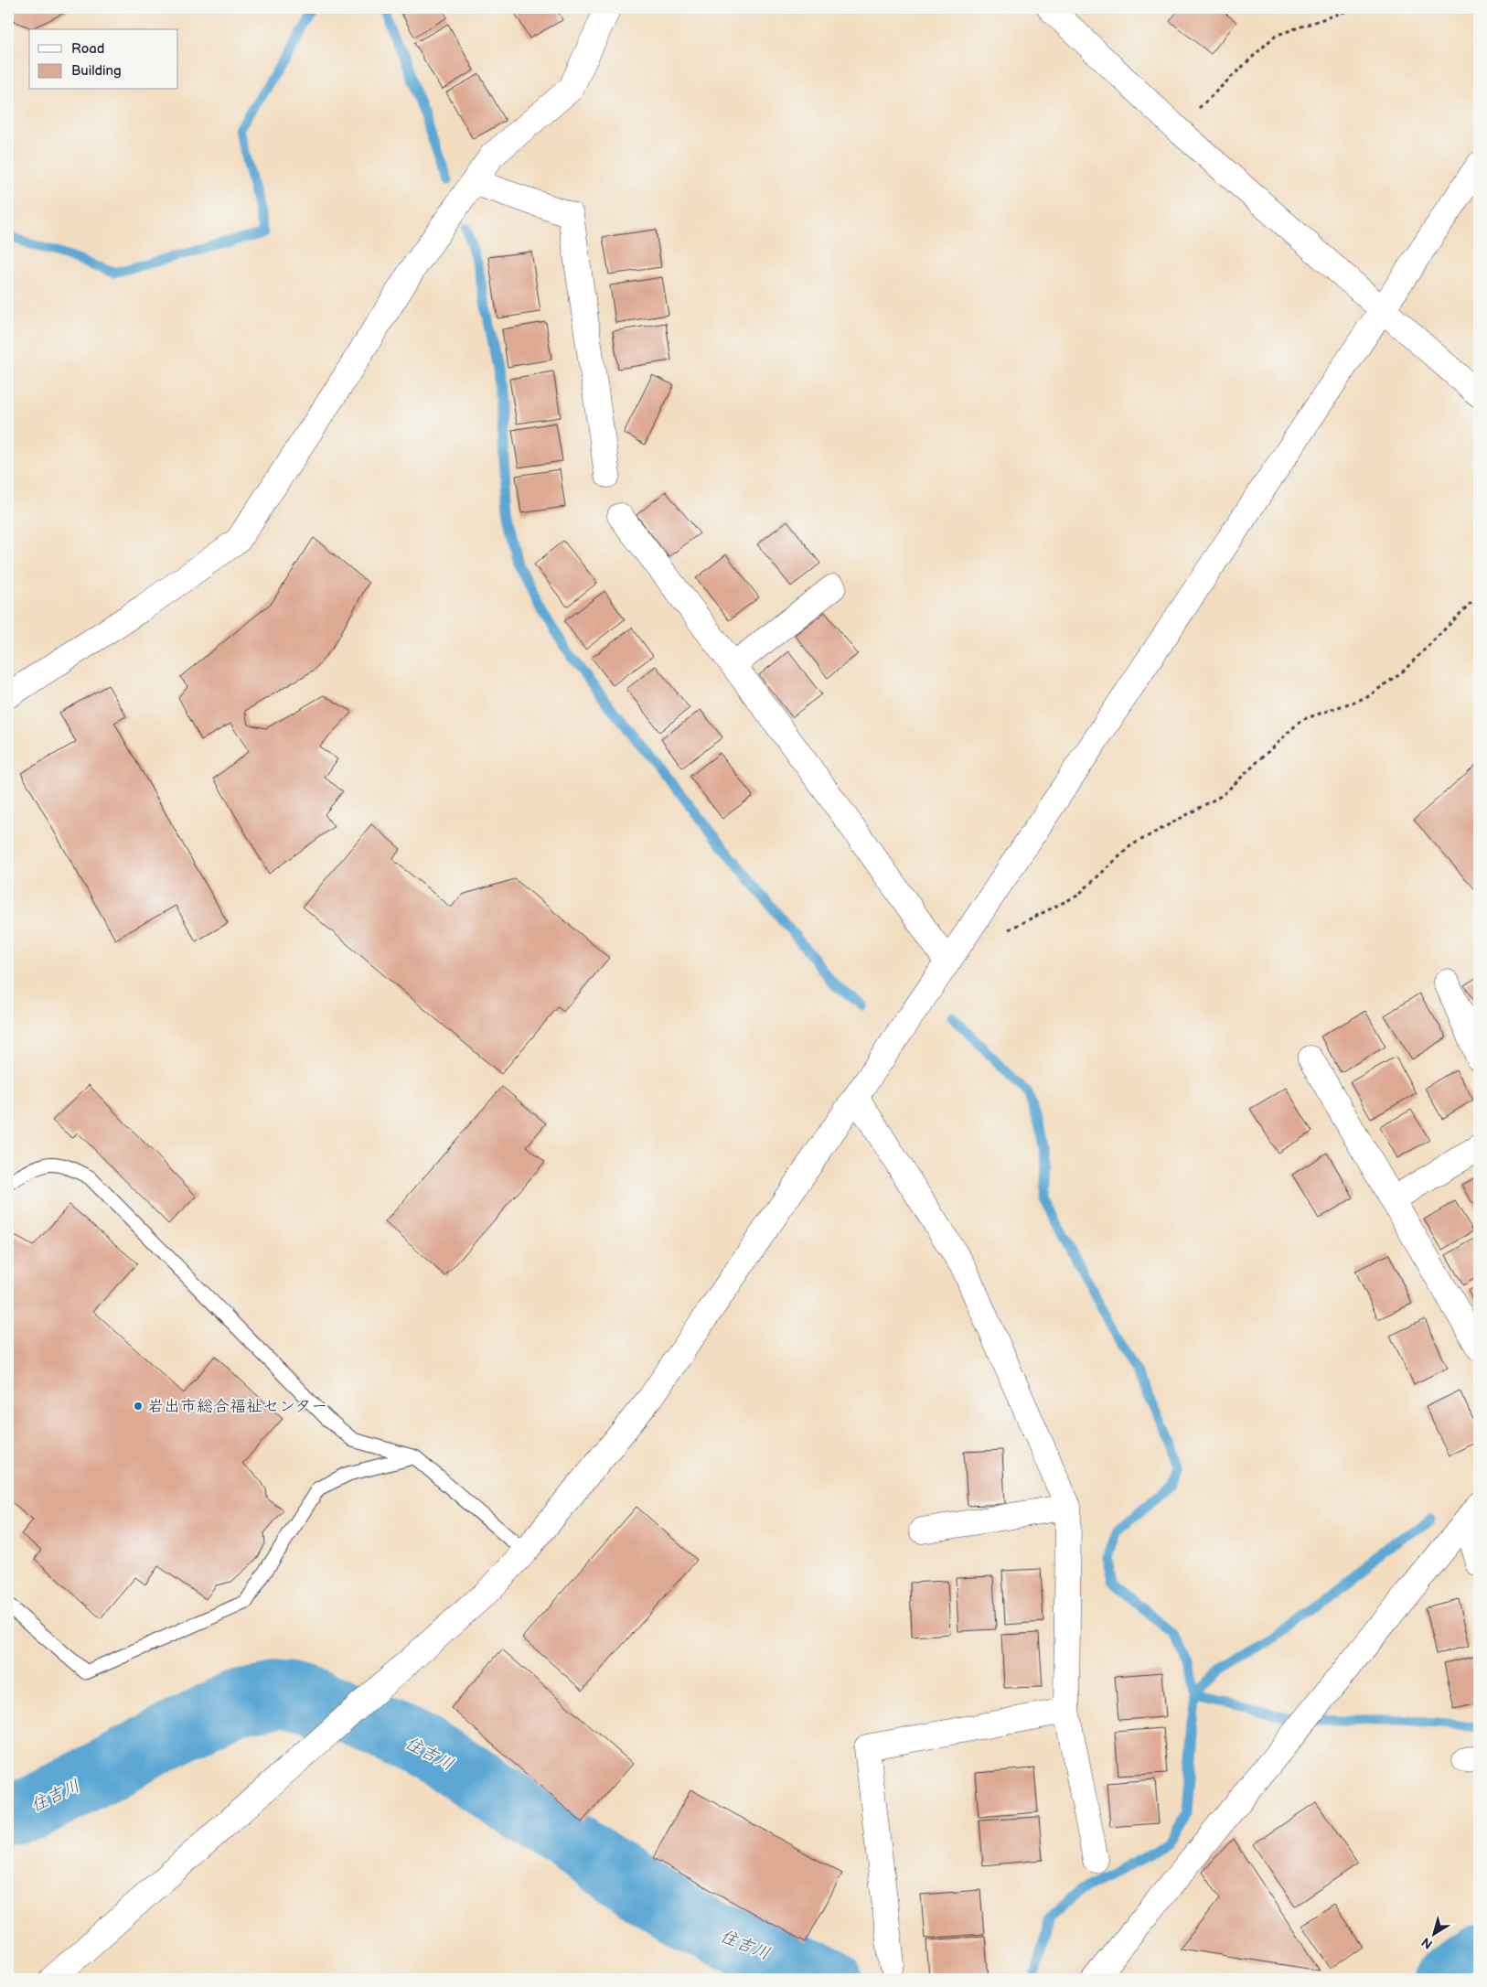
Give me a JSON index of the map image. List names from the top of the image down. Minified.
{"water":["住吉川"],"places":["岩出市総合福祉センター"],"legend":["Road","Building"],"north":"bottom left"}
